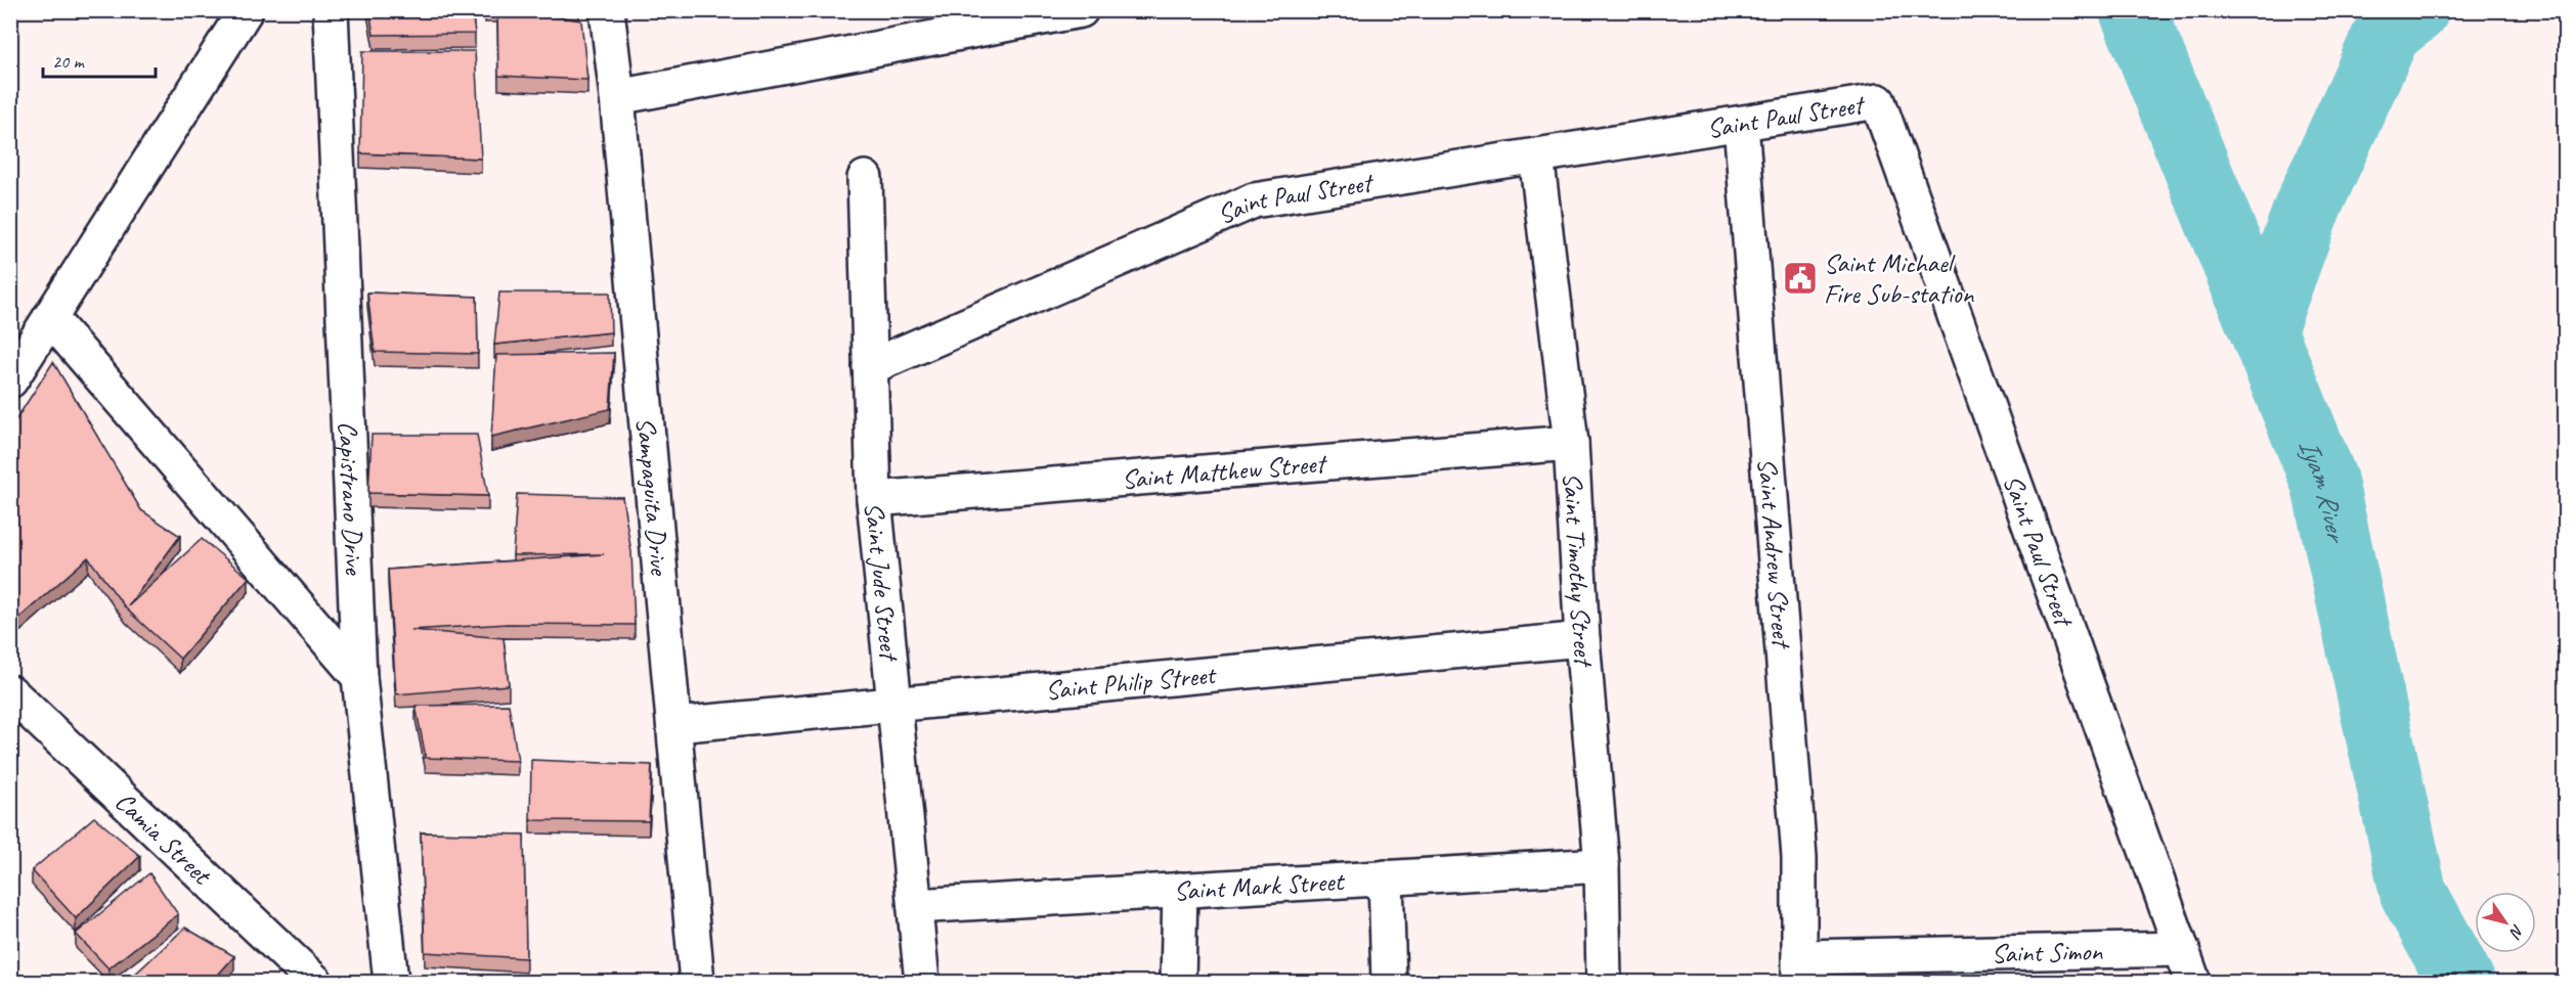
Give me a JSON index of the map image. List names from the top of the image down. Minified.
{"streets":{"street":["Saint Paul Street","Saint Matthew Street","Sampaguita Drive","Capistrano Drive","Saint Andrew Street","Saint Timothy Street","Saint Jude Street","Saint Philip Street","Camia Street","Saint Mark Street","Saint Simon"]},"crossings":[["Saint Paul Street","Saint Andrew Street"],["Saint Paul Street","Saint Timothy Street"],["Saint Paul Street","Saint Jude Street"],["Saint Paul Street","Saint Simon"],["Saint Matthew Street","Saint Timothy Street"],["Saint Matthew Street","Saint Jude Street"],["Sampaguita Drive","Saint Philip Street"],["Saint Andrew Street","Saint Simon"],["Saint Timothy Street","Saint Philip Street"],["Saint Timothy Street","Saint Mark Street"],["Saint Jude Street","Saint Philip Street"],["Saint Jude Street","Saint Mark Street"]],"water":["Iyam River"],"places":{"public building":["Saint Michael Fire Sub-station"]},"scale_bar":"20 m","north":"bottom right"}
